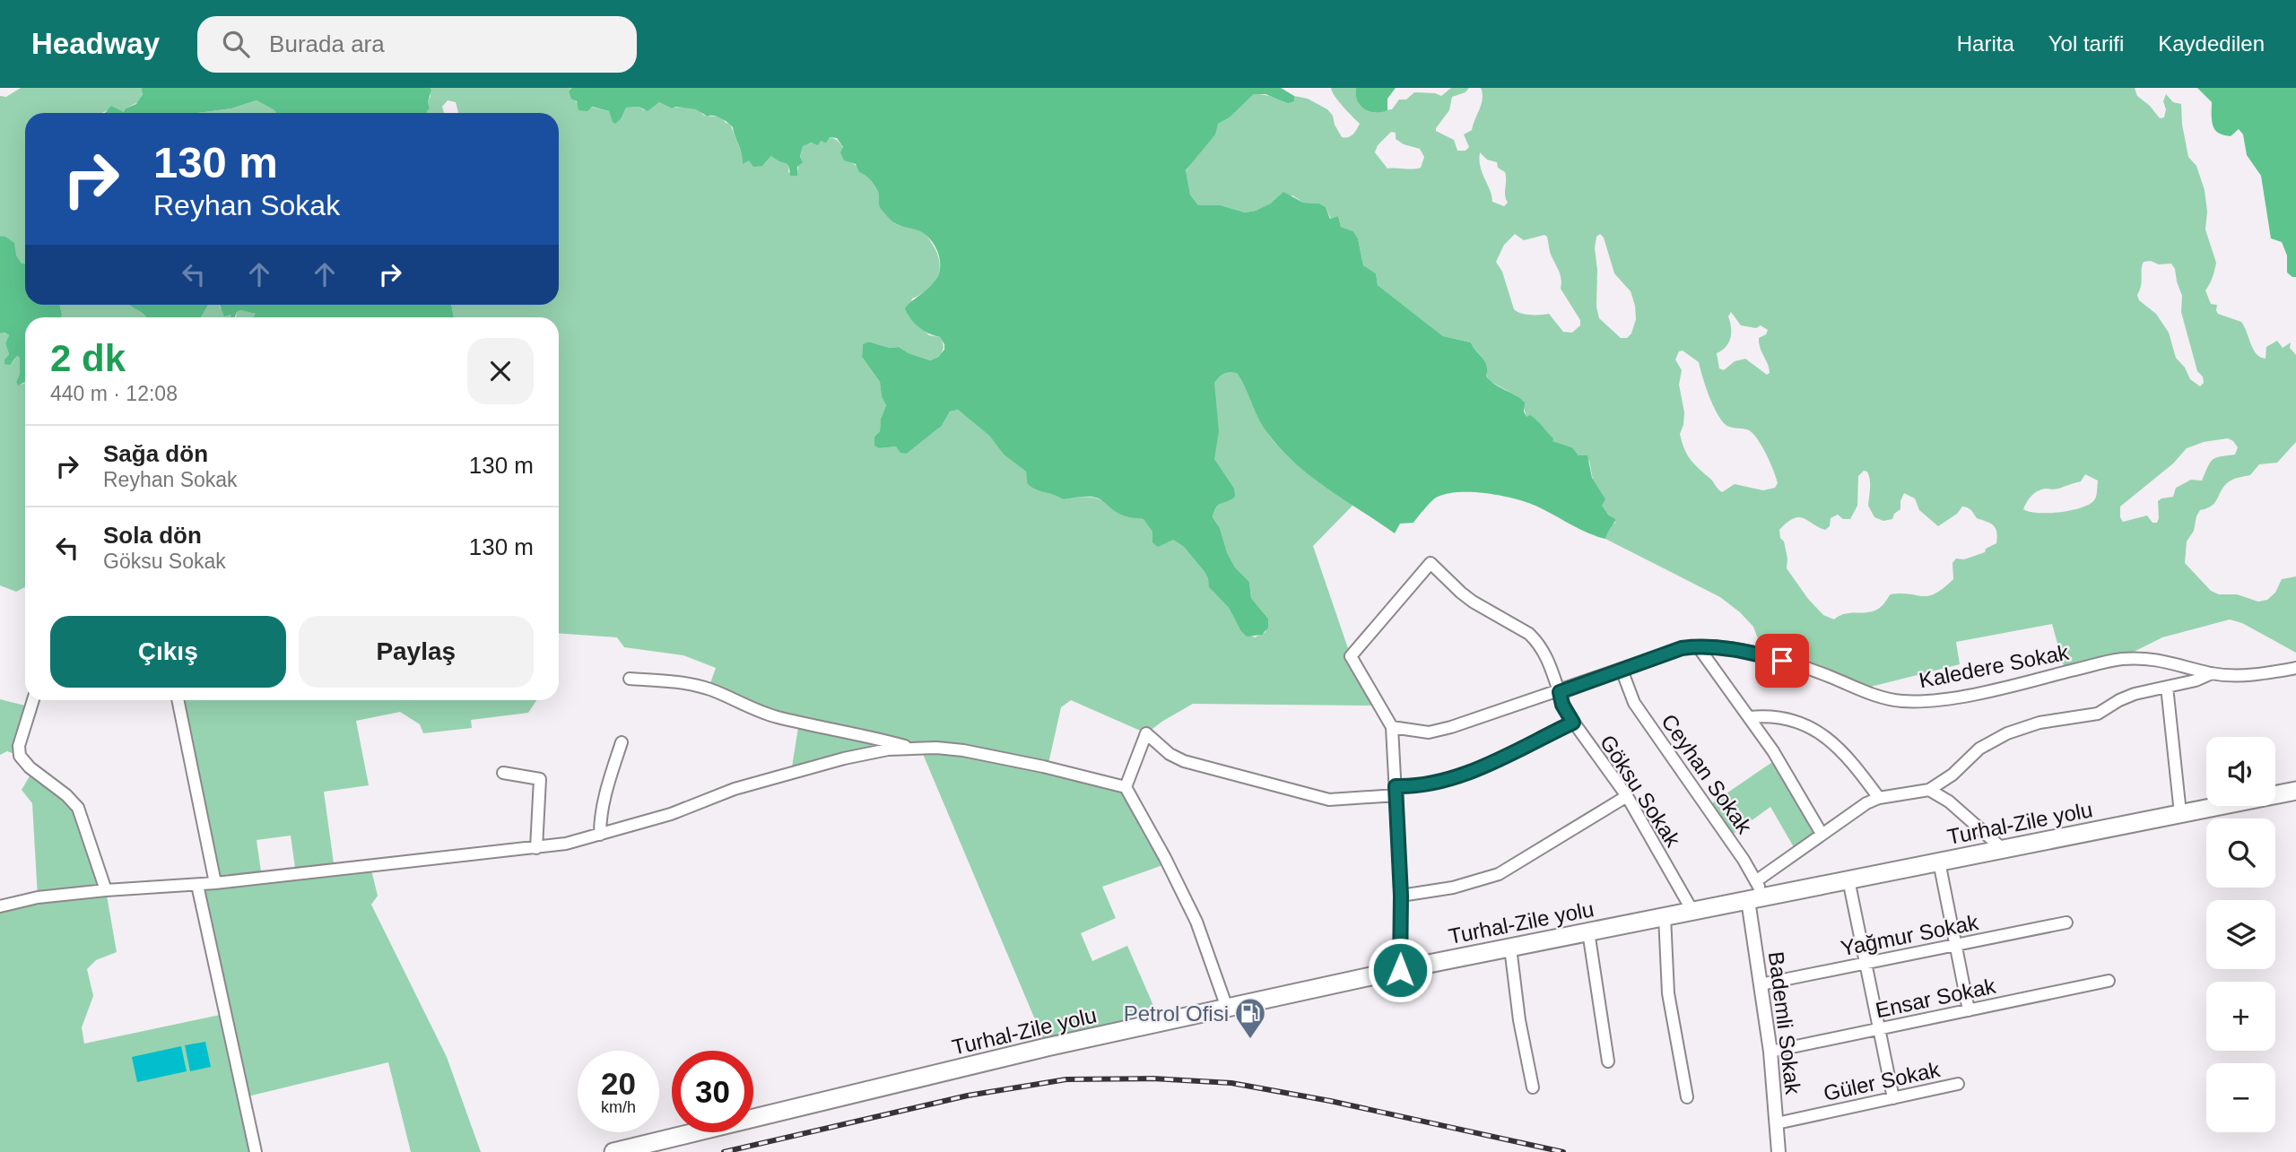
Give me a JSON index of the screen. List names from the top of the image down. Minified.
{"streets":{"main road":["Turhal-Zile yolu"],"street":["Kaledere Sokak","Ceyhan Sokak","Göksu Sokak","Yağmur Sokak","Ensar Sokak","Bademli Sokak","Güler Sokak"]},"crossings":[["Kaledere Sokak","Ceyhan Sokak"],["Kaledere Sokak","Göksu Sokak"],["Ceyhan Sokak","Turhal-Zile yolu"],["Ceyhan Sokak","Bademli Sokak"],["Göksu Sokak","Turhal-Zile yolu"],["Turhal-Zile yolu","Bademli Sokak"],["Yağmur Sokak","Bademli Sokak"],["Ensar Sokak","Bademli Sokak"],["Bademli Sokak","Güler Sokak"]],"places":{"fuel station":["Petrol Ofisi"]},"page":{"header":"Headway","search":"Burada ara","nav":["Harita","Yol tarifi","Kaydedilen"],"turn":["130 m","Reyhan Sokak"],"heading":["2 dk","440 m · 12:08"],"list":[{"name":"Sağa dön","note":"Reyhan Sokak","value":"130 m"},{"name":"Sola dön","note":"Göksu Sokak","value":"130 m"}],"buttons":["Çıkış","Paylaş"],"map_buttons":["+","−"],"speed":"20 km/h","limit":"30"}}
